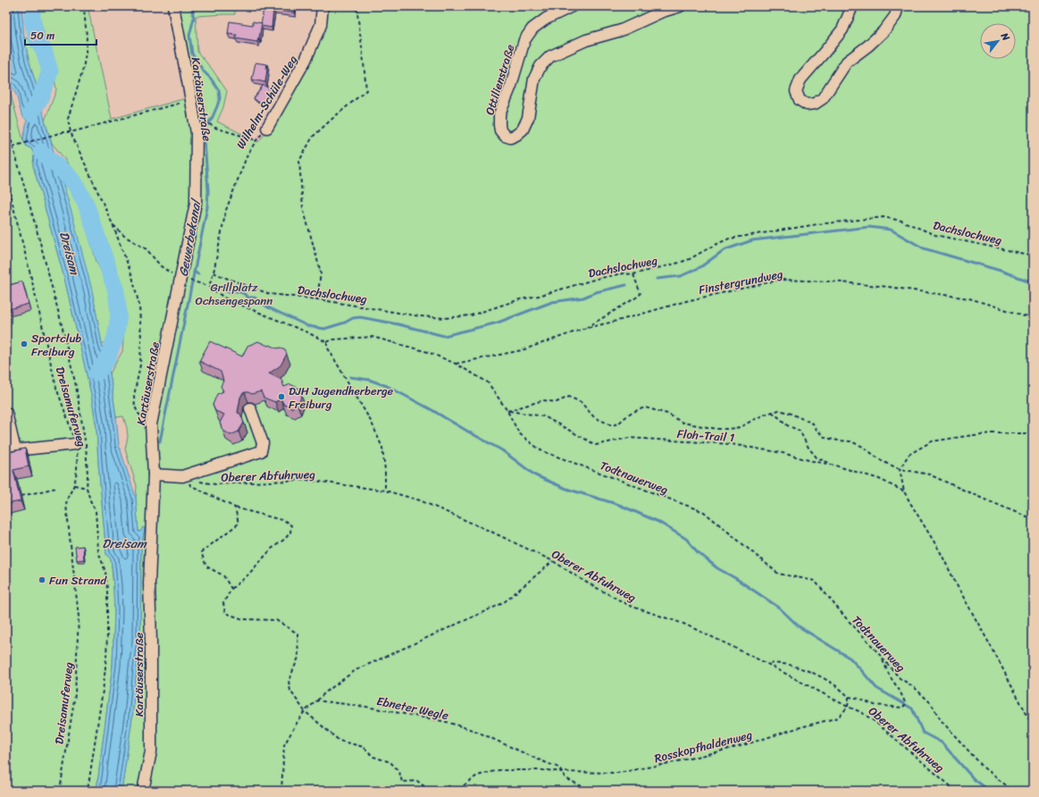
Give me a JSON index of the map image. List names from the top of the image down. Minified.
{"streets":{"street":["Ottilienstraße","Kartäuserstraße","Wilhelm-Schüle-Weg"],"path":["Dachslochweg","Finstergrundweg","Dreisamuferweg","Floh-Trail 1","Oberer Abfuhrweg","Todtnauerweg","Ebneter Wegle","Rosskopfhaldenweg"]},"crossings":[["Wilhelm-Schüle-Weg","Dachslochweg"],["Finstergrundweg","Todtnauerweg"],["Floh-Trail 1","Todtnauerweg"],["Oberer Abfuhrweg","Rosskopfhaldenweg"],["Ebneter Wegle","Rosskopfhaldenweg"]],"water":["Gewerbekanal","Dreisam"],"parks":["Grillplatz Ochsengespann"],"places":["Sportclub Freiburg","DJH Jugendherberge Freiburg","Fun Strand"],"scale_bar":"50 m","north":"top right"}
